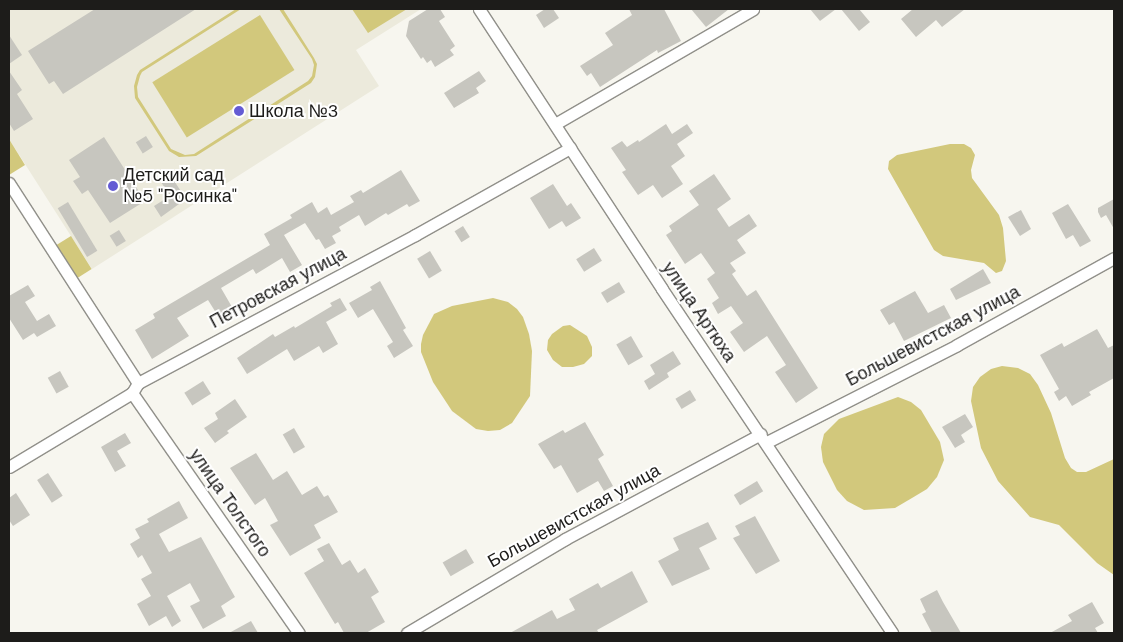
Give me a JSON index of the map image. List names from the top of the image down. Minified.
{"streets":{"street":["Петровская улица","улица Артюха","Большевистская улица","улица Толстого"]},"crossings":[["Петровская улица","улица Артюха"],["Петровская улица","улица Толстого"],["улица Артюха","Большевистская улица"]],"places":["Школа №3","Детский сад №5 \"Росинка\""]}
